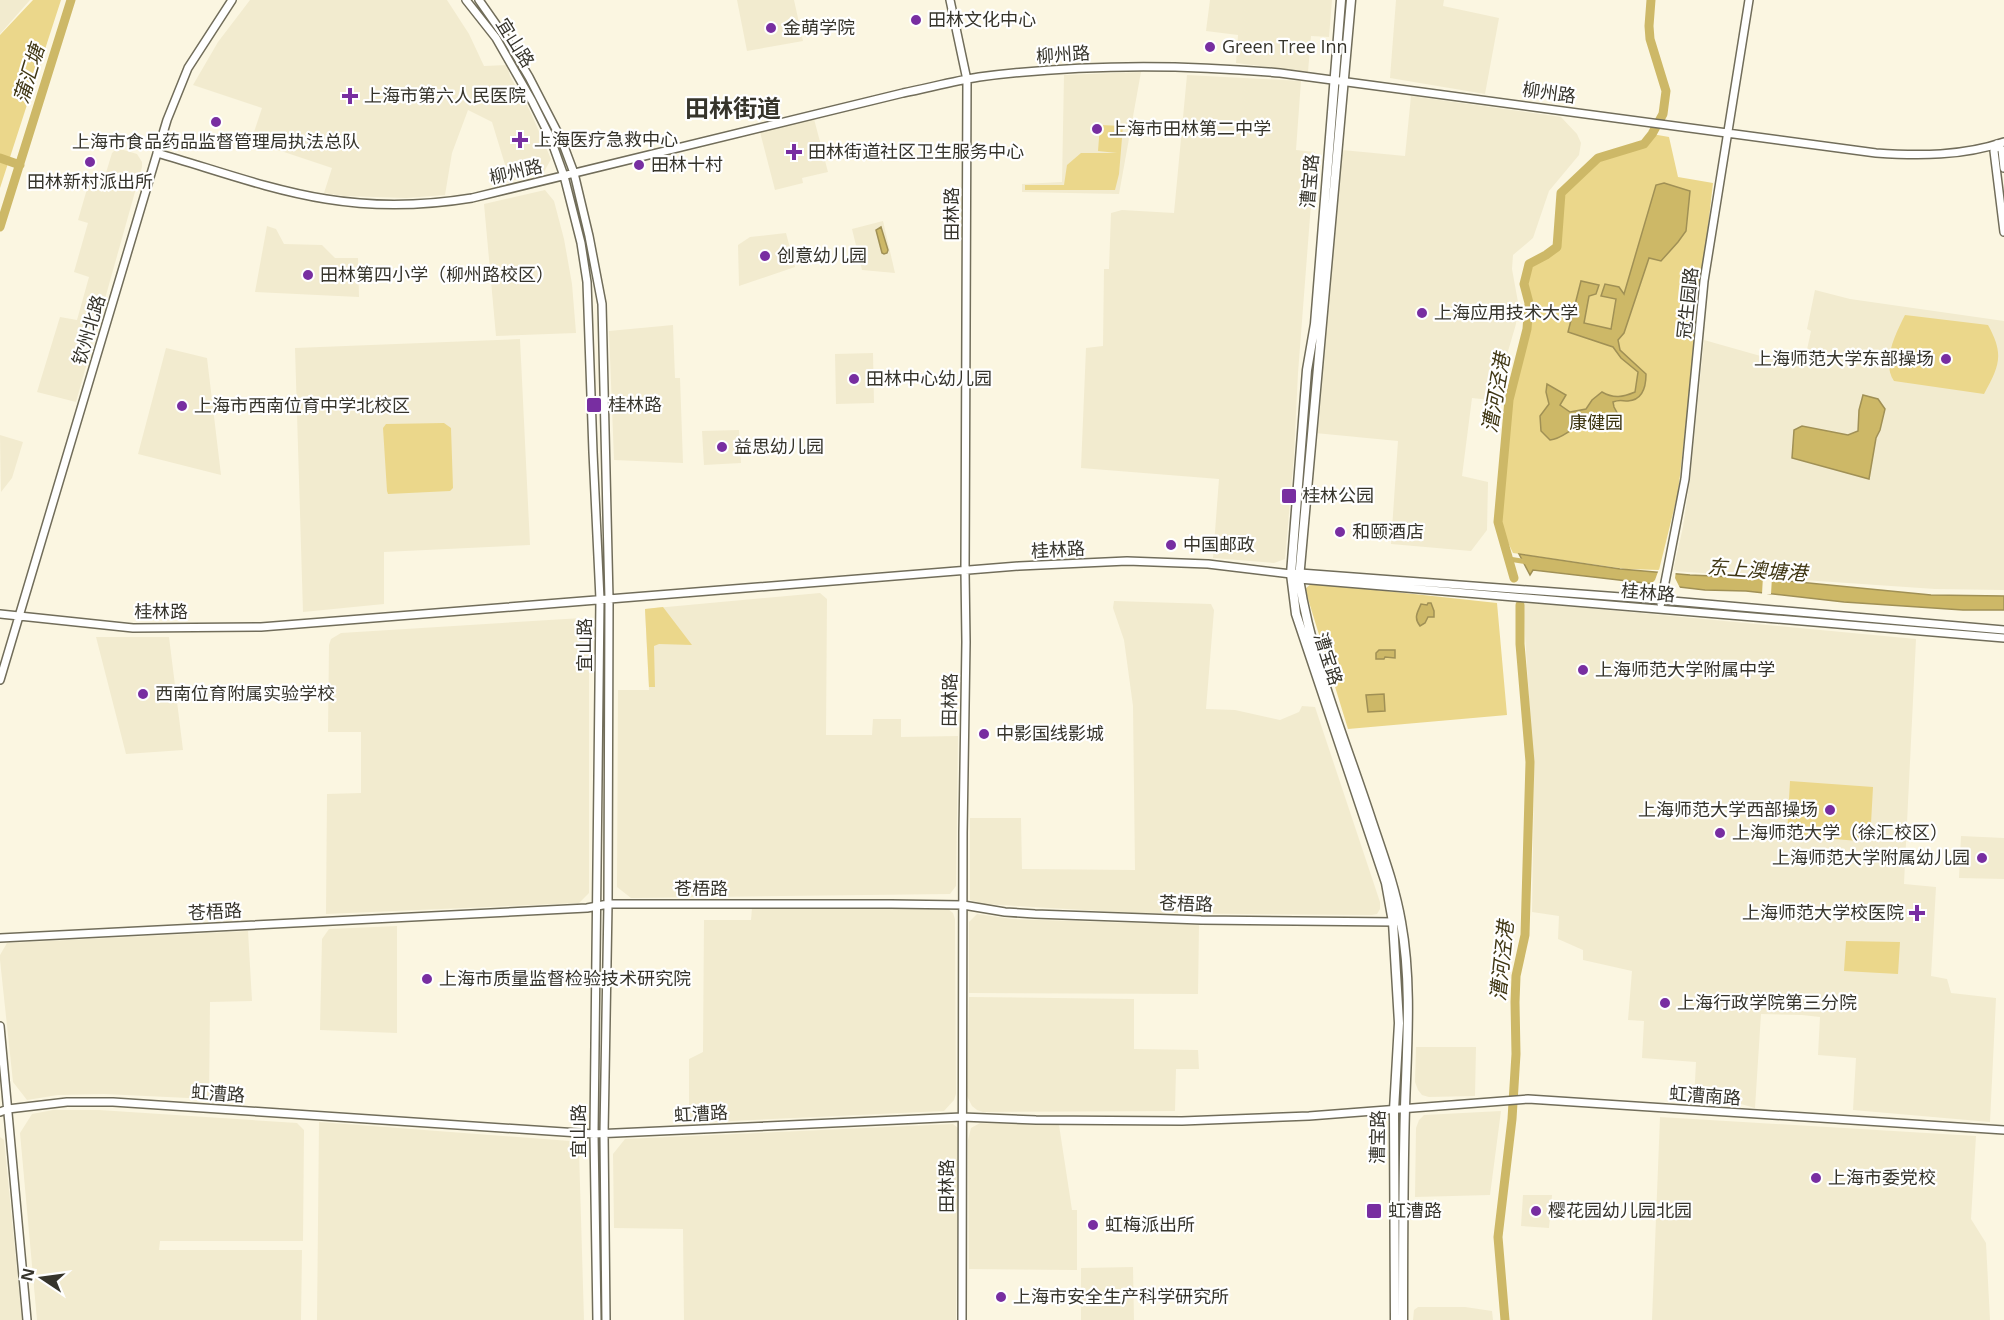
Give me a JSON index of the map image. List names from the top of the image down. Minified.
{"streets":{"main road":["宜山路","柳州路","漕宝路","田林路","冠生园路","钦州北路","桂林路","苍梧路","虹漕路","虹漕南路"]},"crossings":[["宜山路","柳州路"],["宜山路","桂林路"],["宜山路","苍梧路"],["宜山路","虹漕路"],["柳州路","漕宝路"],["柳州路","田林路"],["柳州路","冠生园路"],["柳州路","钦州北路"],["漕宝路","桂林路"],["漕宝路","苍梧路"],["漕宝路","虹漕路"],["漕宝路","虹漕南路"],["田林路","桂林路"],["田林路","苍梧路"],["田林路","虹漕路"],["冠生园路","桂林路"],["钦州北路","桂林路"],["虹漕路","虹漕南路"]],"districts":["田林街道"],"water":["蒲汇塘","漕河泾港","东上澳塘港"],"parks":["康健园"],"places":{"other":["田林文化中心","金萌学院","Green Tree Inn","上海市食品药品监督管理局执法总队","上海市田林第二中学","田林新村派出所","田林十村","创意幼儿园","田林第四小学（柳州路校区）","上海应用技术大学","上海师范大学东部操场","田林中心幼儿园","上海市西南位育中学北校区","益思幼儿园","和颐酒店","中国邮政","上海师范大学附属中学","西南位育附属实验学校","中影国线影城","上海师范大学西部操场","上海师范大学（徐汇校区）","上海师范大学附属幼儿园","上海市质量监督检验技术研究院","上海行政学院第三分院","上海市委党校","樱花园幼儿园北园","虹梅派出所","上海市安全生产科学研究所"],"health":["上海市第六人民医院","上海医疗急救中心","田林街道社区卫生服务中心","上海师范大学校医院"],"transit":["桂林路","桂林公园","虹漕路"]},"north":"left"}
